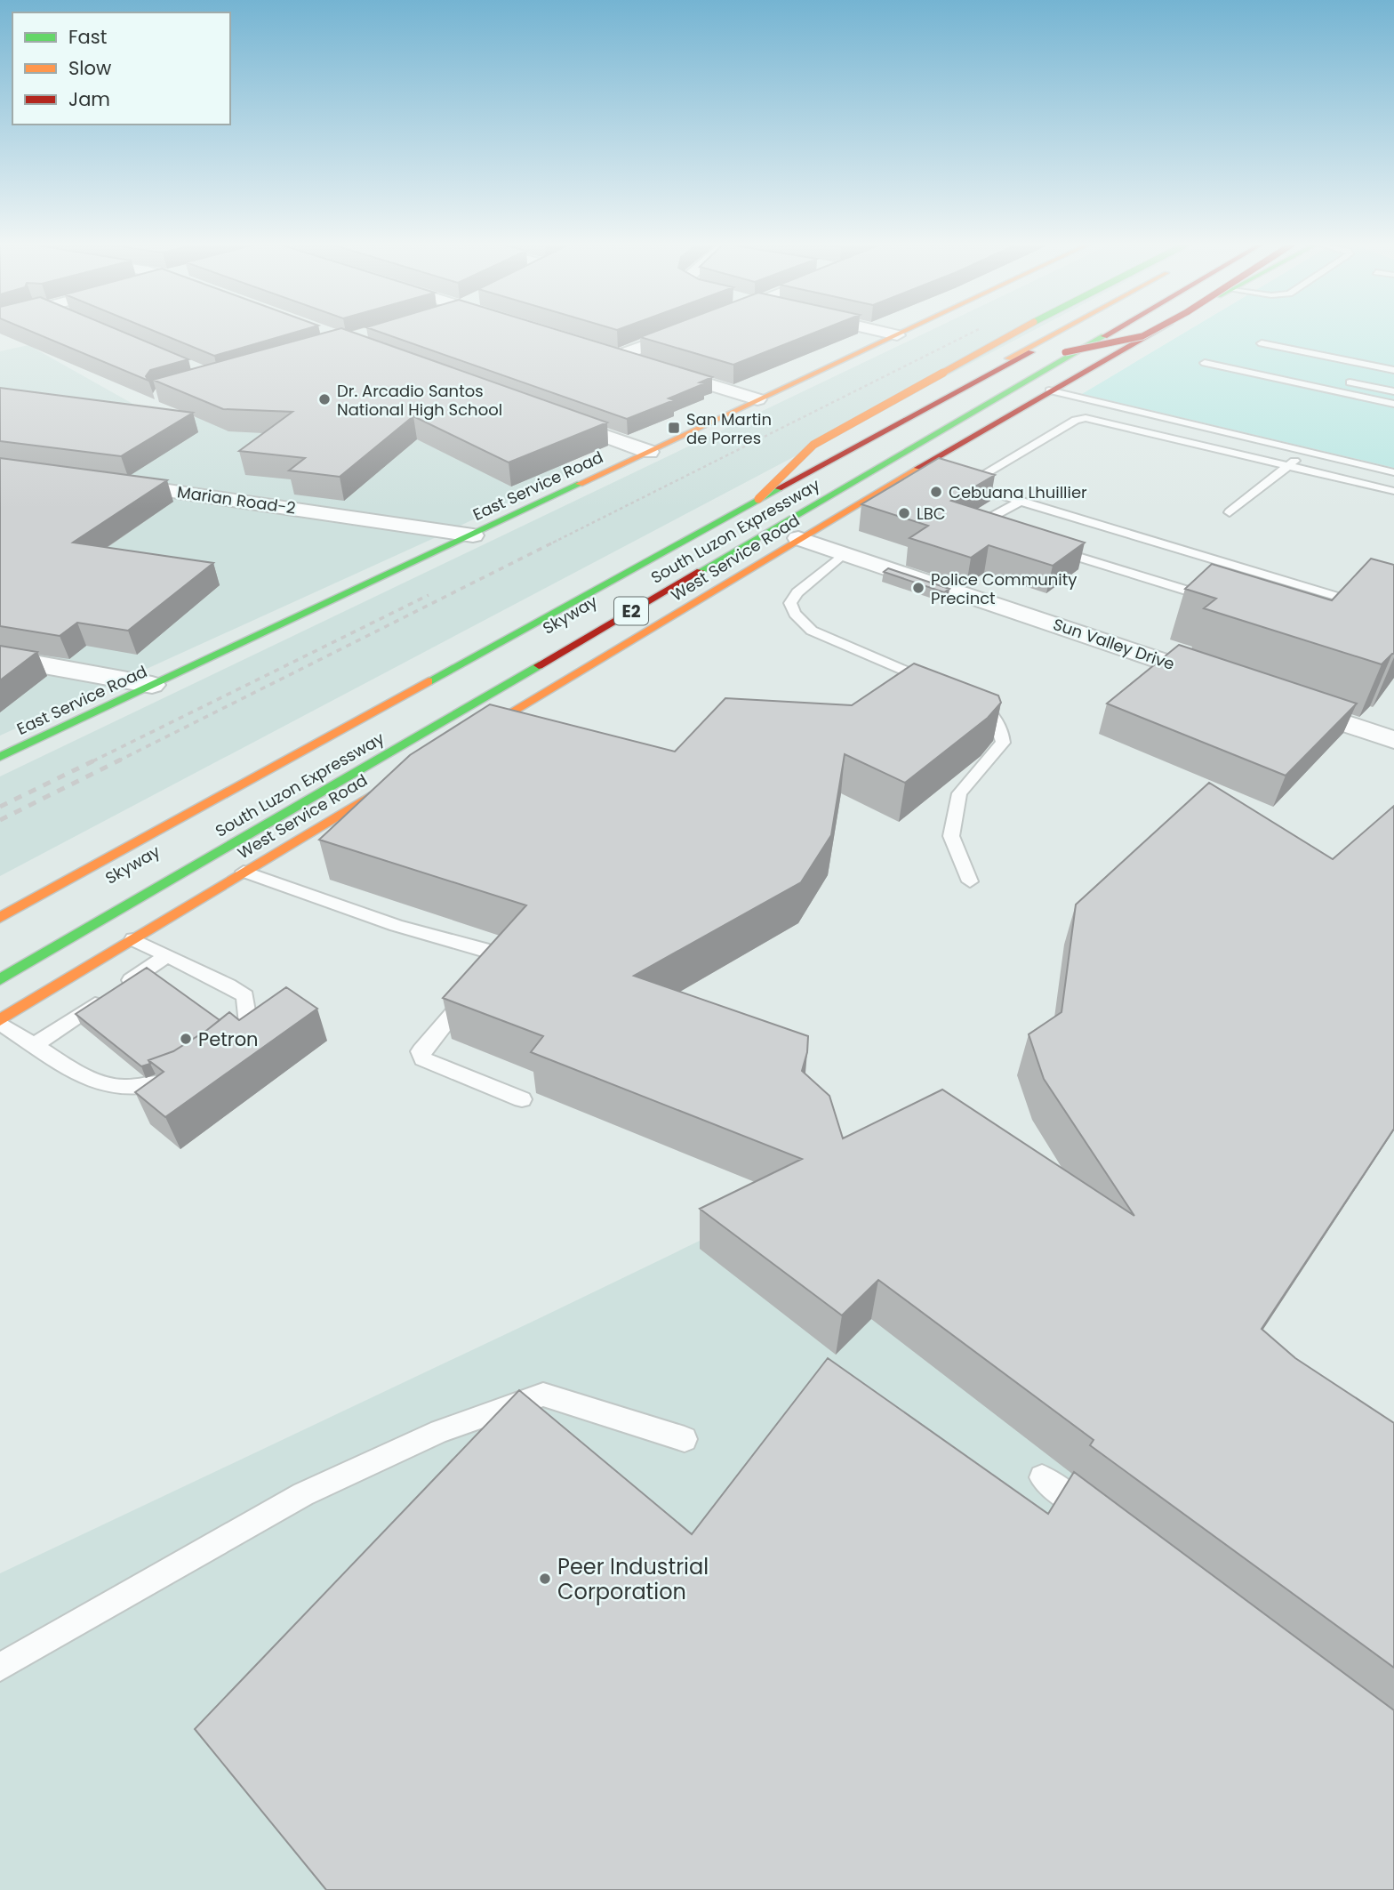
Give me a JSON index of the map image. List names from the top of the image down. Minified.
{"streets":{"main road":["East Service Road","South Luzon Expressway","West Service Road","E2","Skyway"],"street":["Marian Road-2","Sun Valley Drive"]},"crossings":[["East Service Road","Marian Road-2"],["West Service Road","Sun Valley Drive"]],"places":{"other":["Dr. Arcadio Santos National High School","Cebuana Lhuillier","LBC","Police Community Precinct","Petron","Peer Industrial Corporation"],"transit":["San Martin de Porres"]},"legend":["Fast","Slow","Jam"]}
